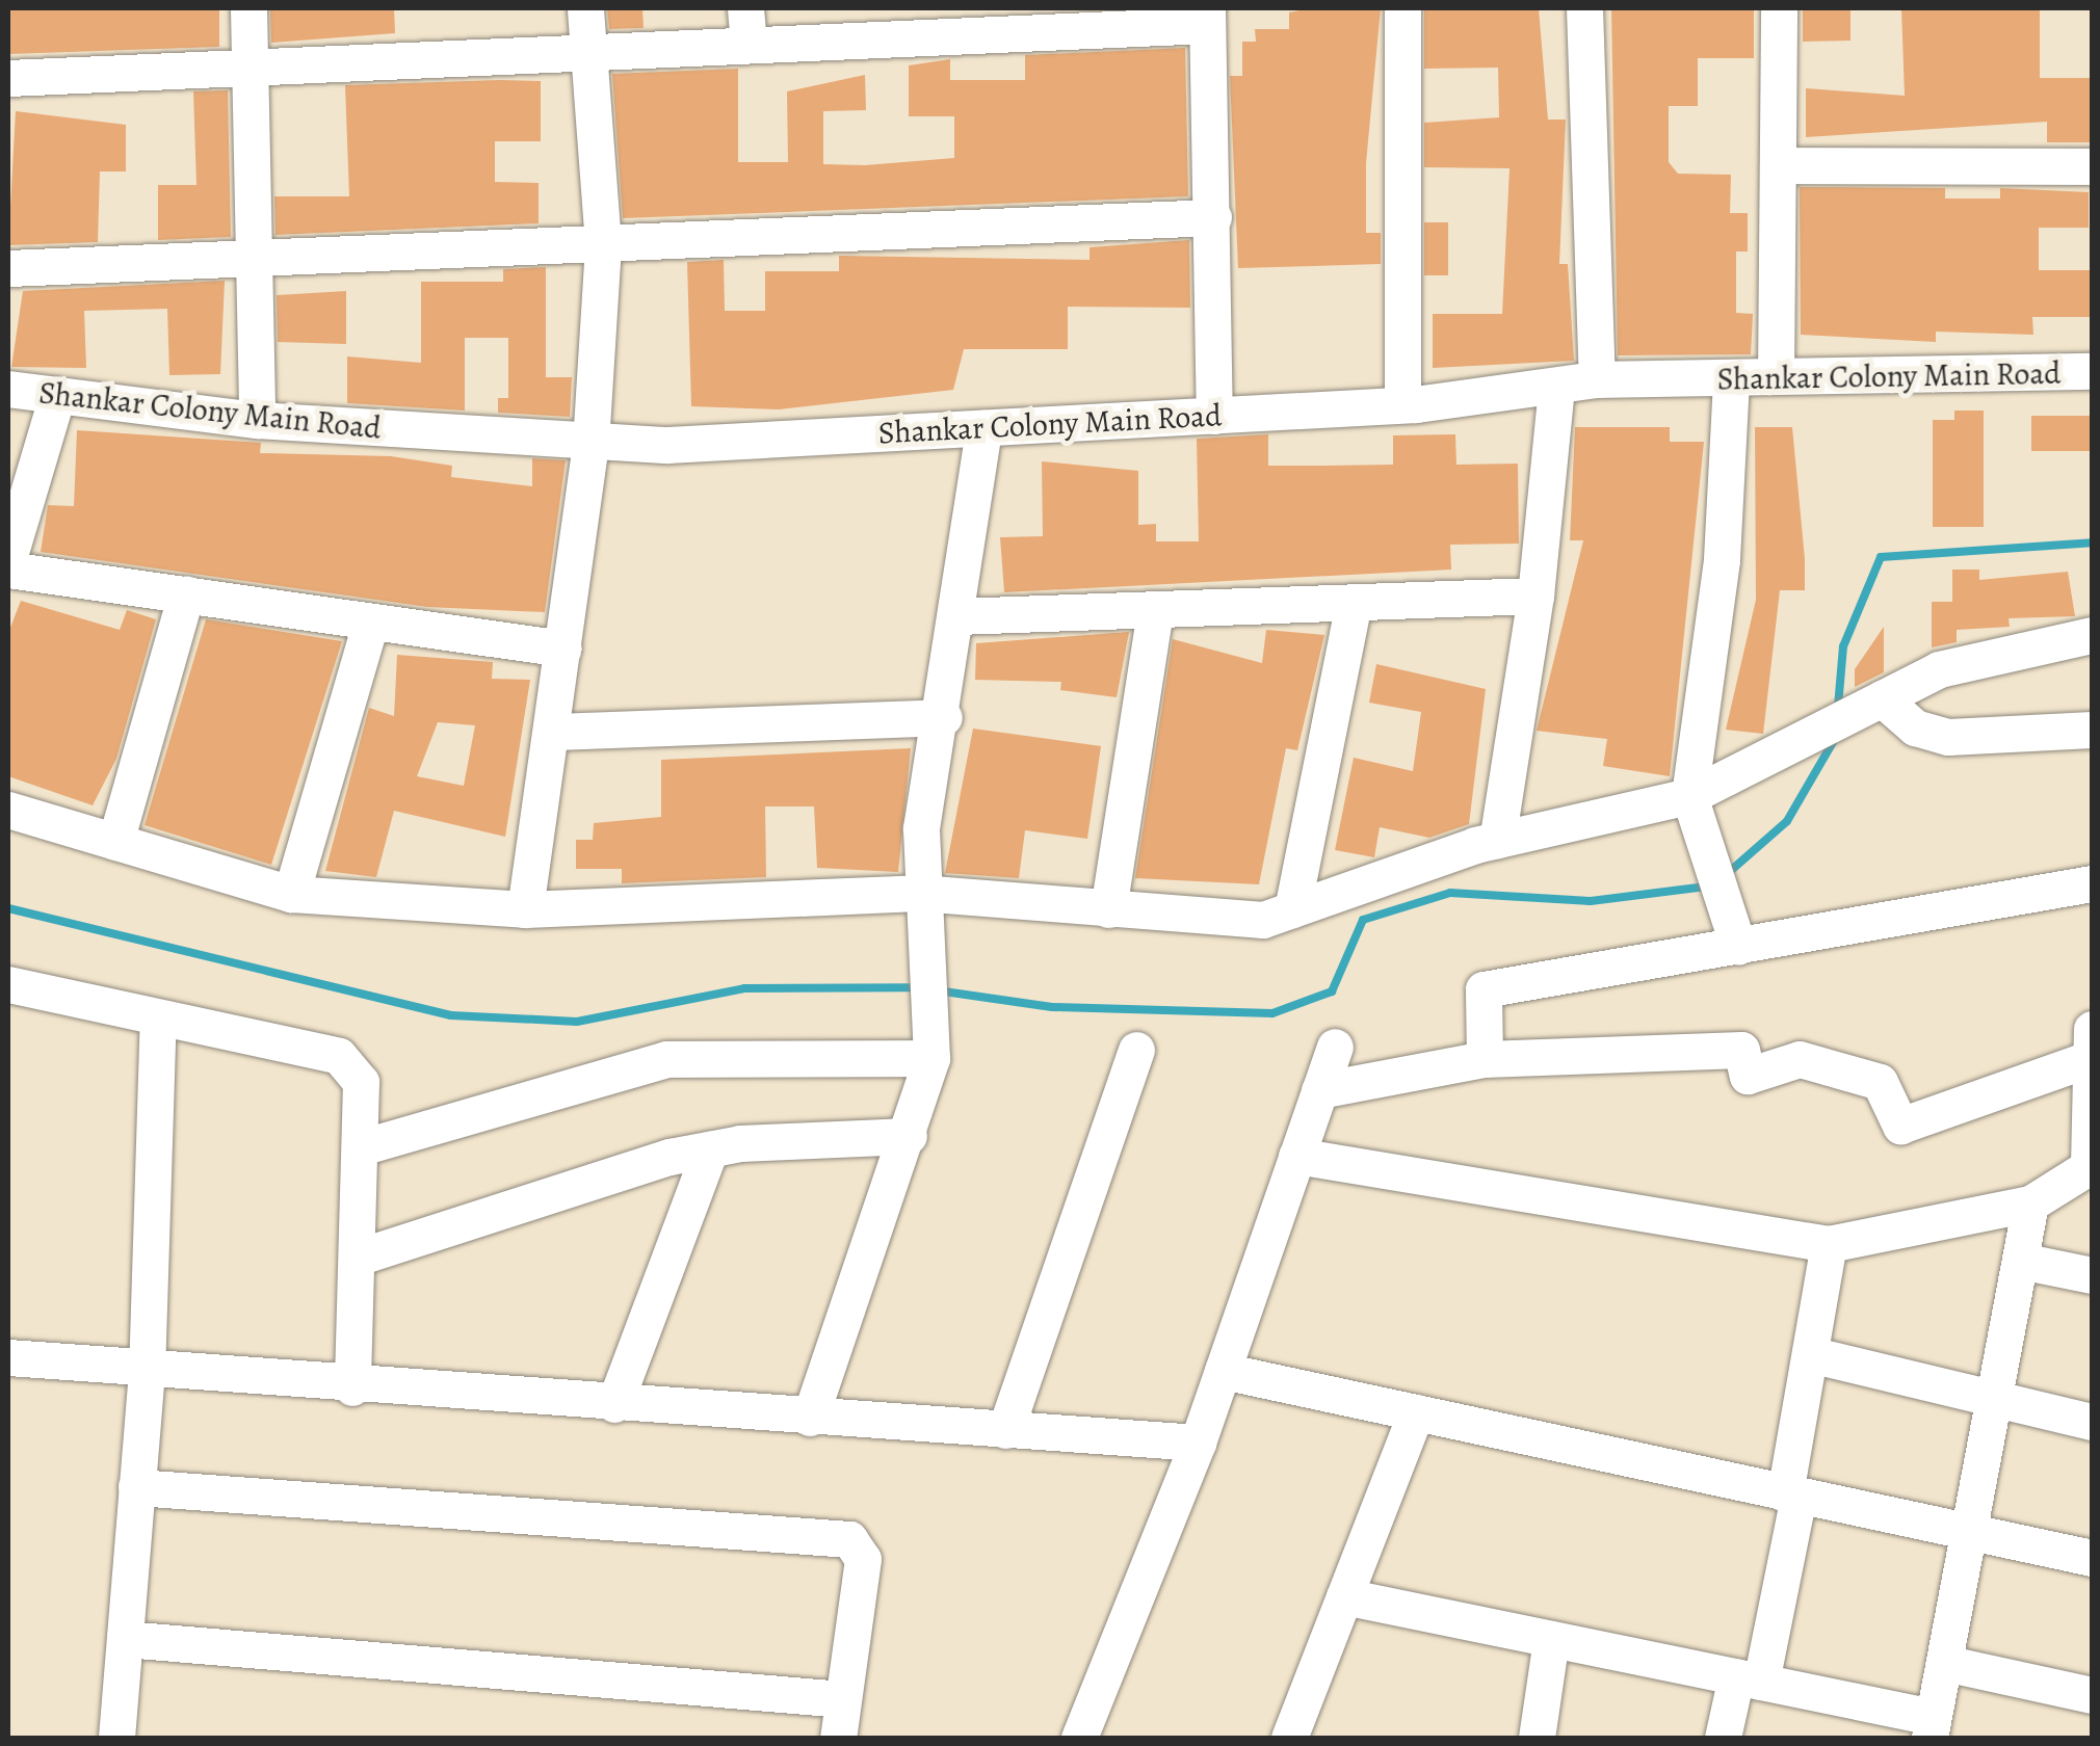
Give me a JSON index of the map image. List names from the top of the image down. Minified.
{"streets":{"street":["Shankar Colony Main Road"]}}
